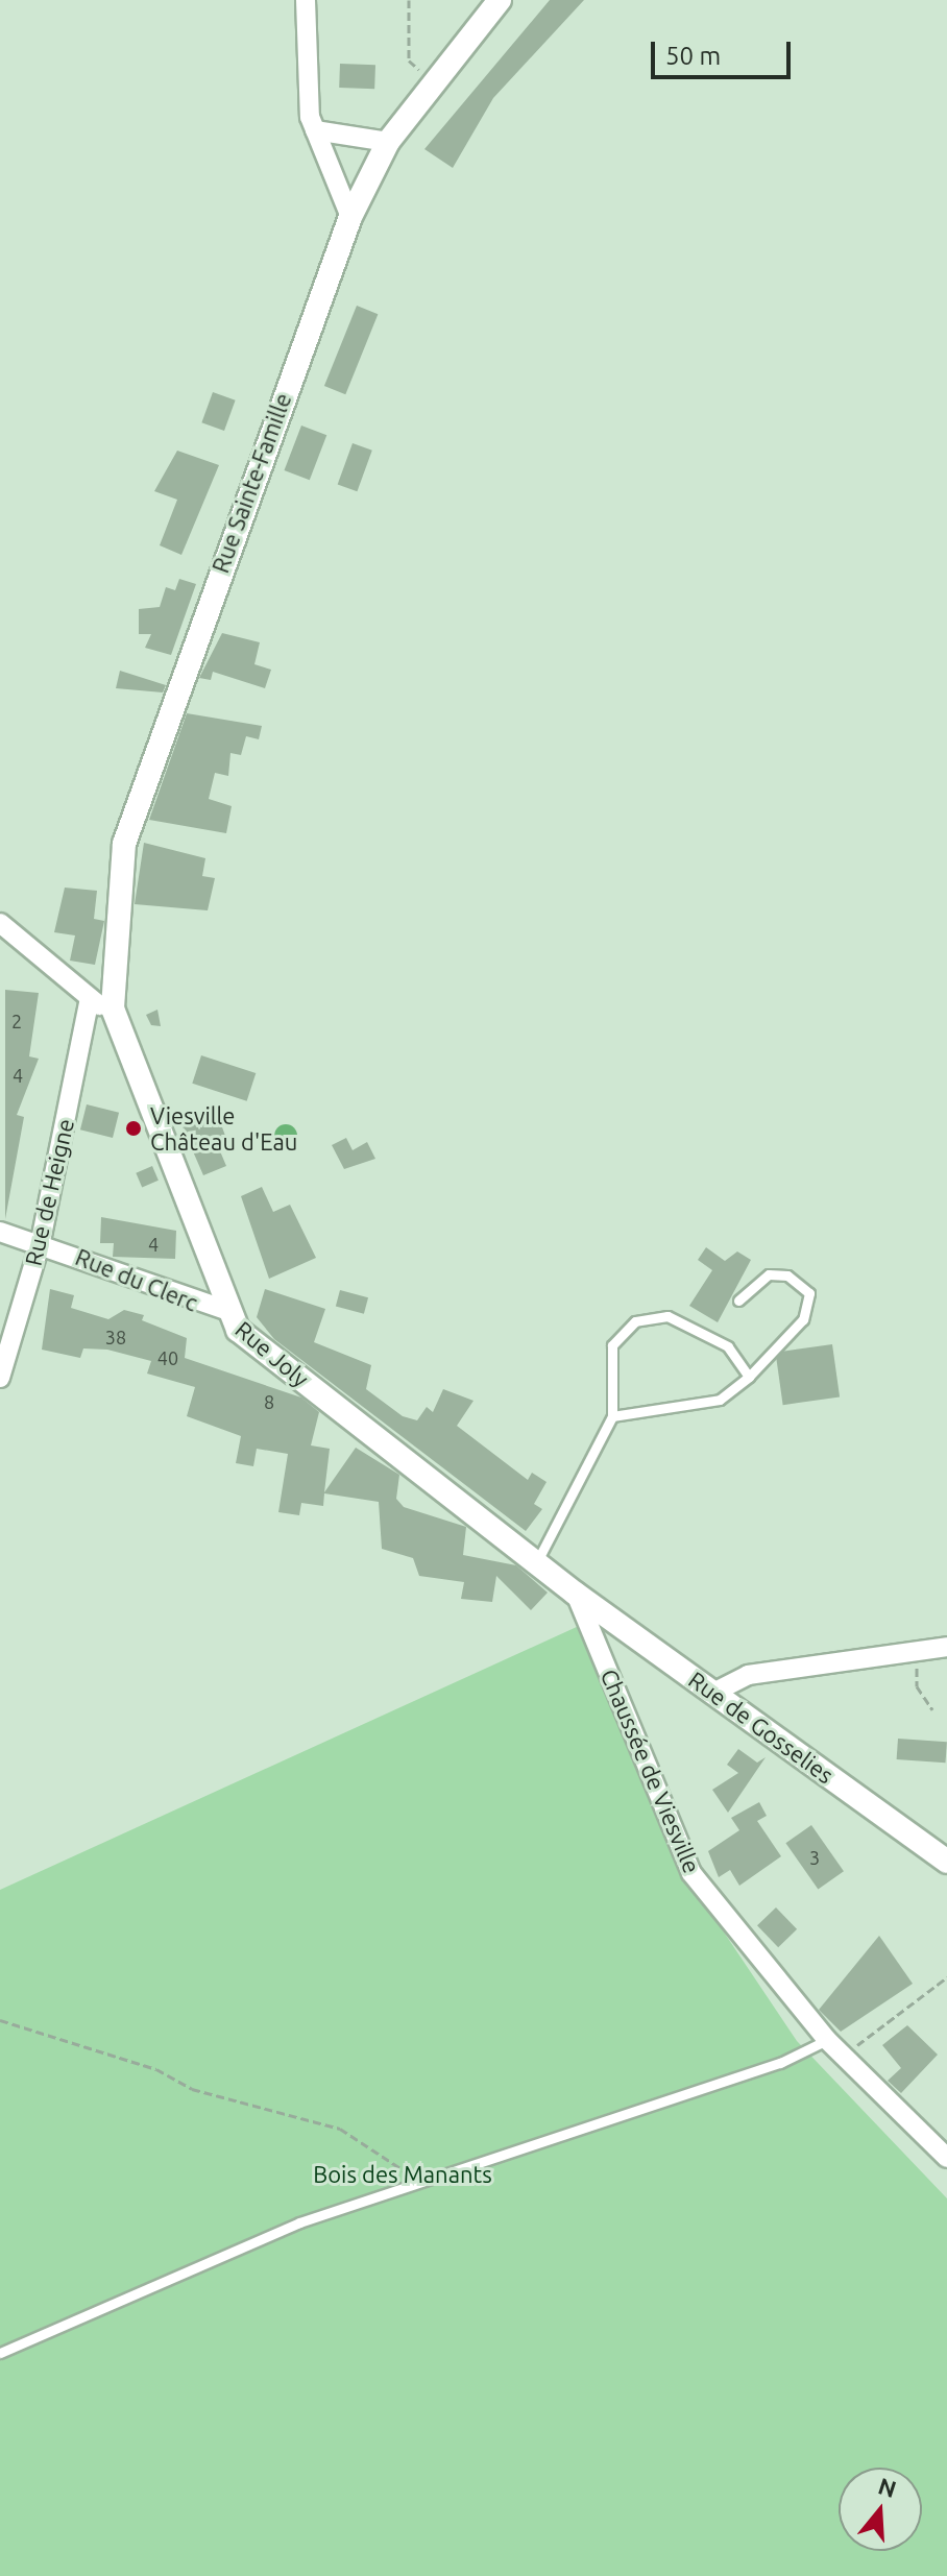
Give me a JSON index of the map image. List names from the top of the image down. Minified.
{"streets":{"street":["Rue Sainte-Famille","Rue de Heigne","Rue du Clerc","Rue Joly","Rue de Gosselies","Chaussée de Viesville"]},"crossings":[["Rue Sainte-Famille","Rue Joly"],["Rue de Heigne","Rue du Clerc"],["Rue du Clerc","Rue Joly"],["Rue Joly","Rue de Gosselies"],["Rue Joly","Chaussée de Viesville"],["Rue de Gosselies","Chaussée de Viesville"]],"parks":["Bois des Manants"],"places":["Viesville Château d'Eau"],"house_numbers":["2","4","4","38","40","8","3"],"scale_bar":"50 m","north":"top"}
